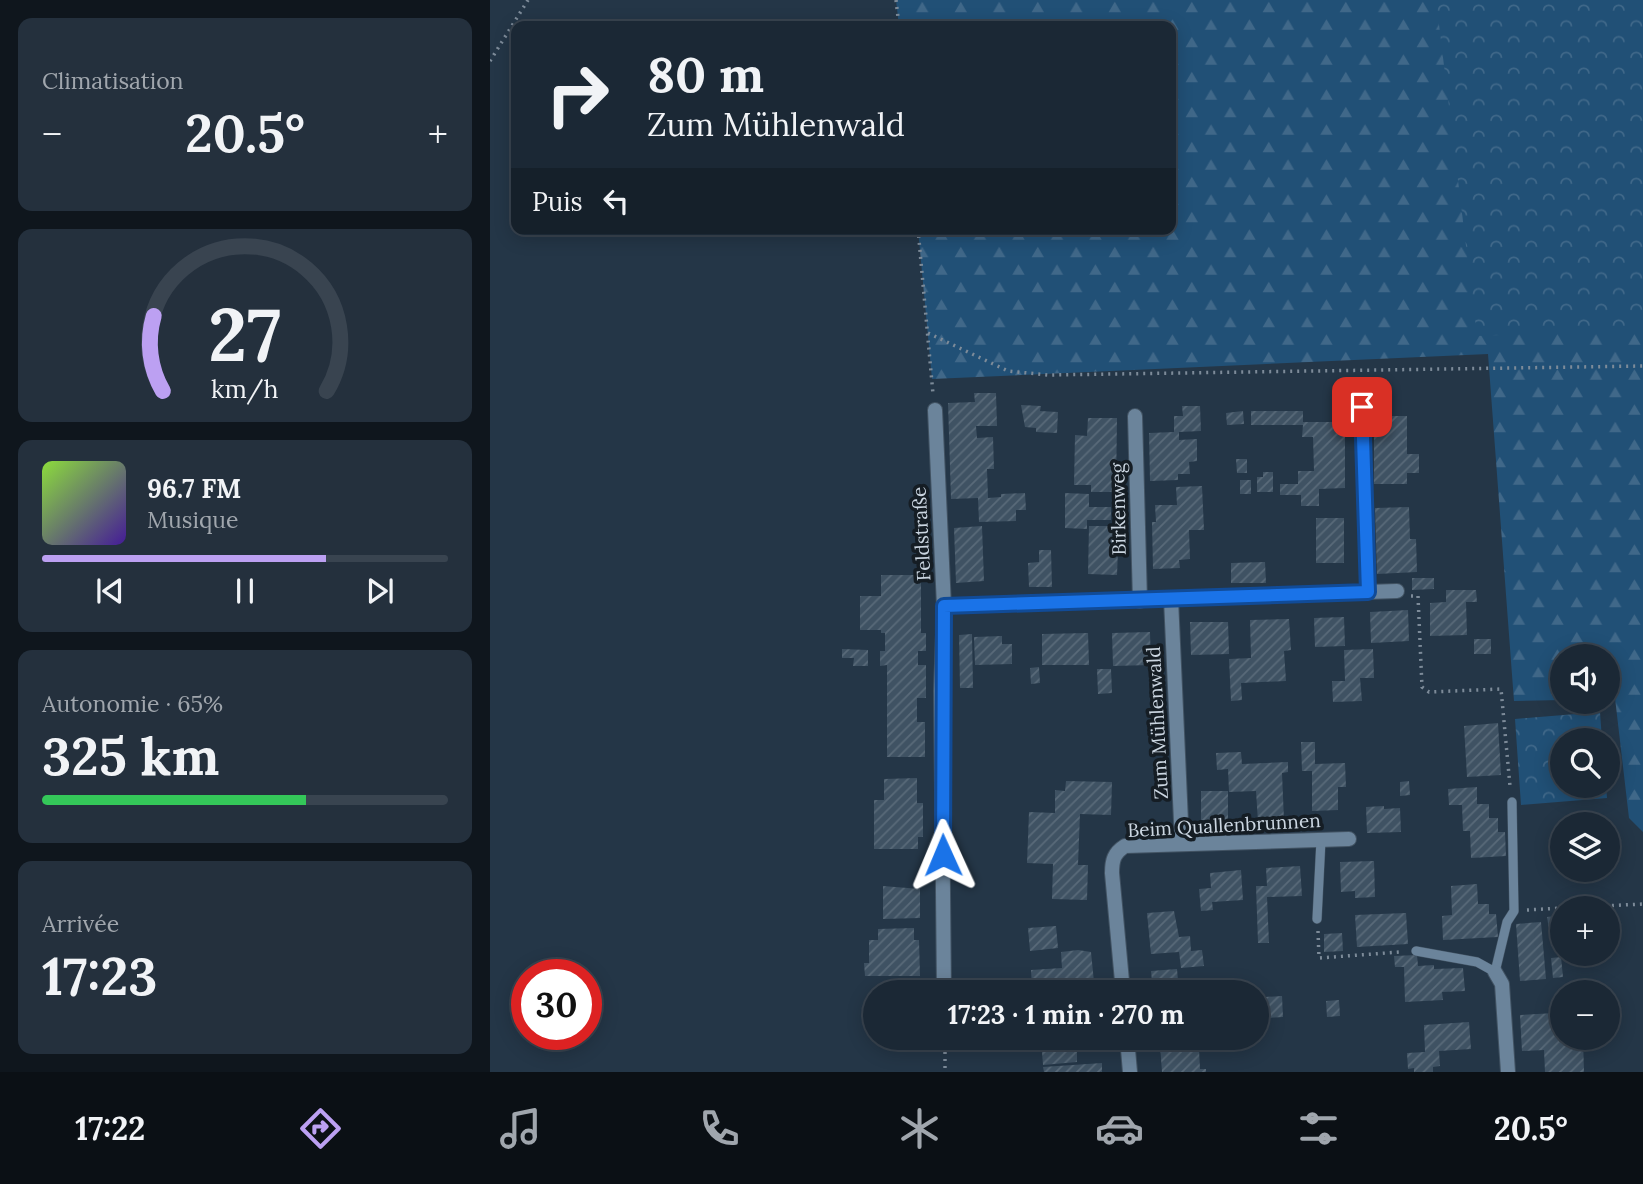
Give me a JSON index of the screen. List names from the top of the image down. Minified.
{"streets":{"street":["Birkenweg","Feldstraße","Zum Mühlenwald","Beim Quallenbrunnen"]},"crossings":[["Zum Mühlenwald","Beim Quallenbrunnen"]],"page":{"tile":["Climatisation",["Autonomie · 65%","325 km"],["Arrivée","17:23"]],"turn":["80 m","Zum Mühlenwald"],"heat":["−","20.5°","+"],"then":"Puis","song":["96.7 FM","Musique"],"map_buttons":["+","−"],"limit":"30","trip":"17:23 · 1 min · 270 m","tabs":["17:22","20.5°"],"gauge":["27","km/h"]}}
